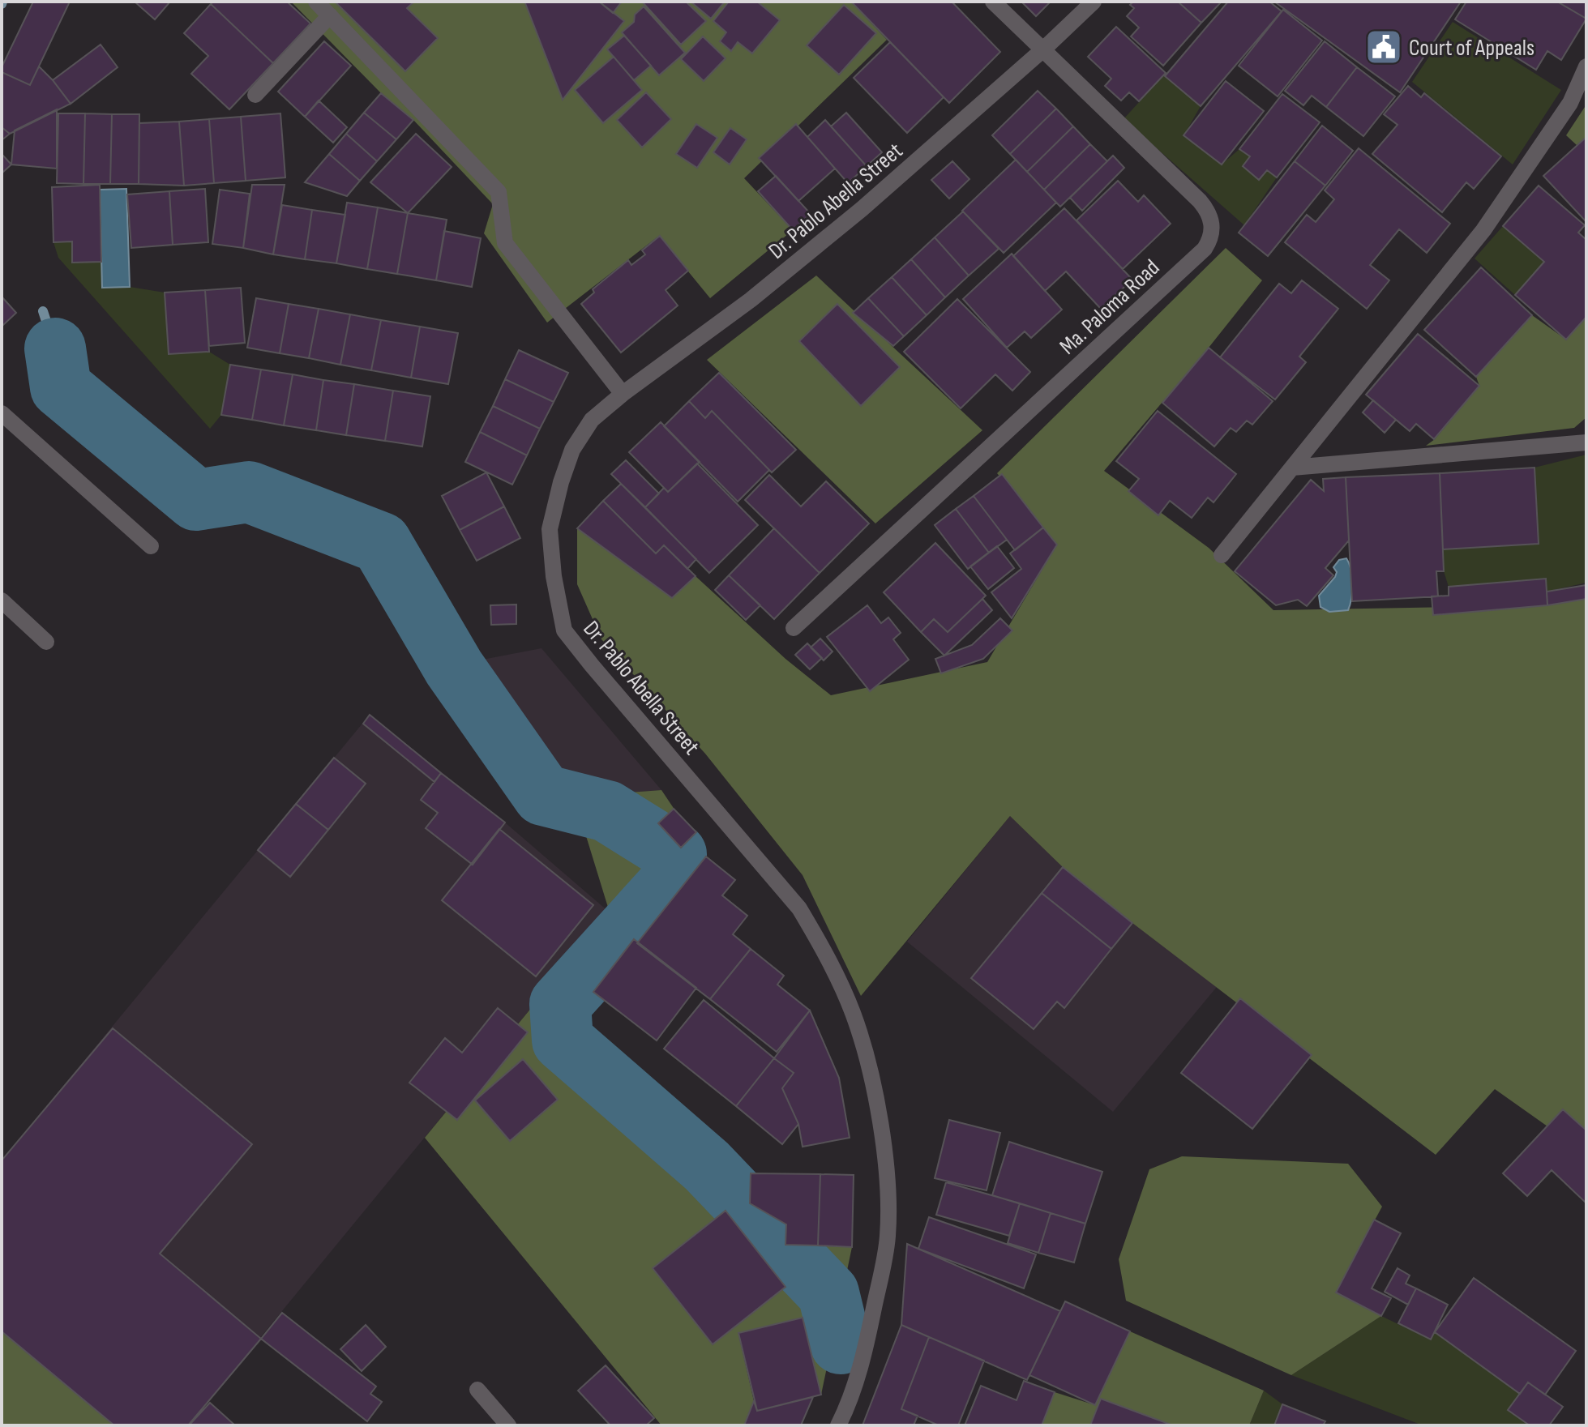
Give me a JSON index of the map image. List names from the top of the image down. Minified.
{"streets":{"street":["Dr. Pablo Abella Street","Ma. Paloma Road"]},"crossings":[["Dr. Pablo Abella Street","Ma. Paloma Road"]],"places":{"public building":["Court of Appeals"]}}
